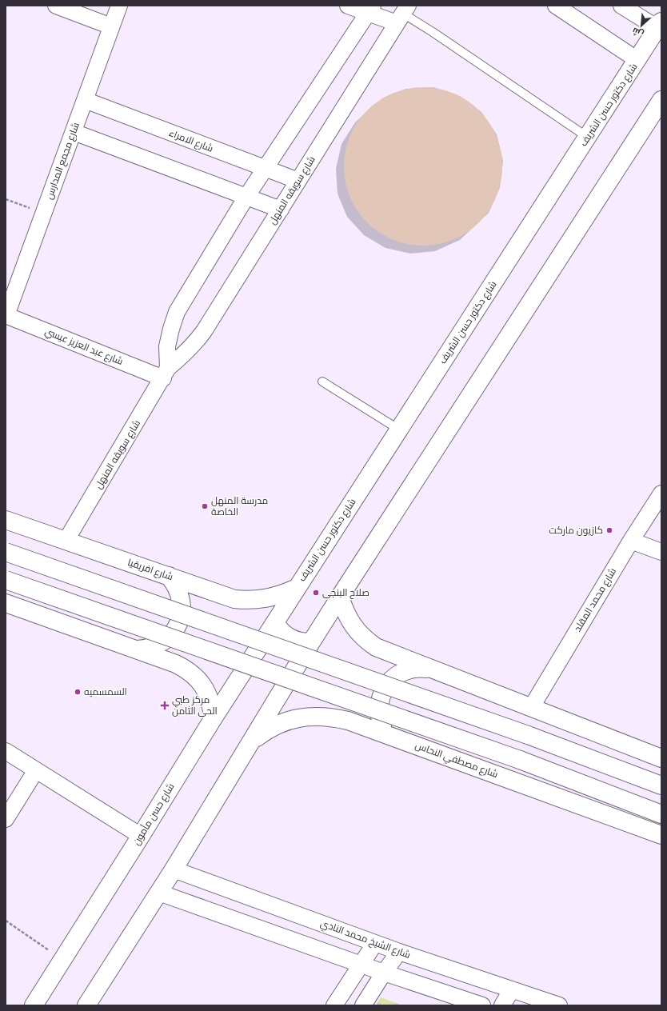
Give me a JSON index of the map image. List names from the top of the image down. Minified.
{"streets":{"main road":["شارع دكتور حسن الشريف","شارع افريقيا","شارع مصطفي النحاس","شارع حسن مأمون"],"street":["شارع الامراء","شارع مجمع المدارس","شارع سويقه المنهل","شارع عبد العزيز عيسي","شارع محمد المقلد","شارع الشيخ محمد النادي"]},"crossings":[["شارع دكتور حسن الشريف","شارع افريقيا"],["شارع دكتور حسن الشريف","شارع حسن مأمون"],["شارع الامراء","شارع مجمع المدارس"],["شارع الامراء","شارع سويقه المنهل"],["شارع مجمع المدارس","شارع عبد العزيز عيسي"],["شارع سويقه المنهل","شارع عبد العزيز عيسي"],["شارع سويقه المنهل","شارع افريقيا"]],"places":{"other":["مدرسة المنهل الخاصة","كازيون ماركت","صلاح البنجى","السمسميه"],"health":["مركز طبي الحى الثامن"]},"north":"bottom left"}
